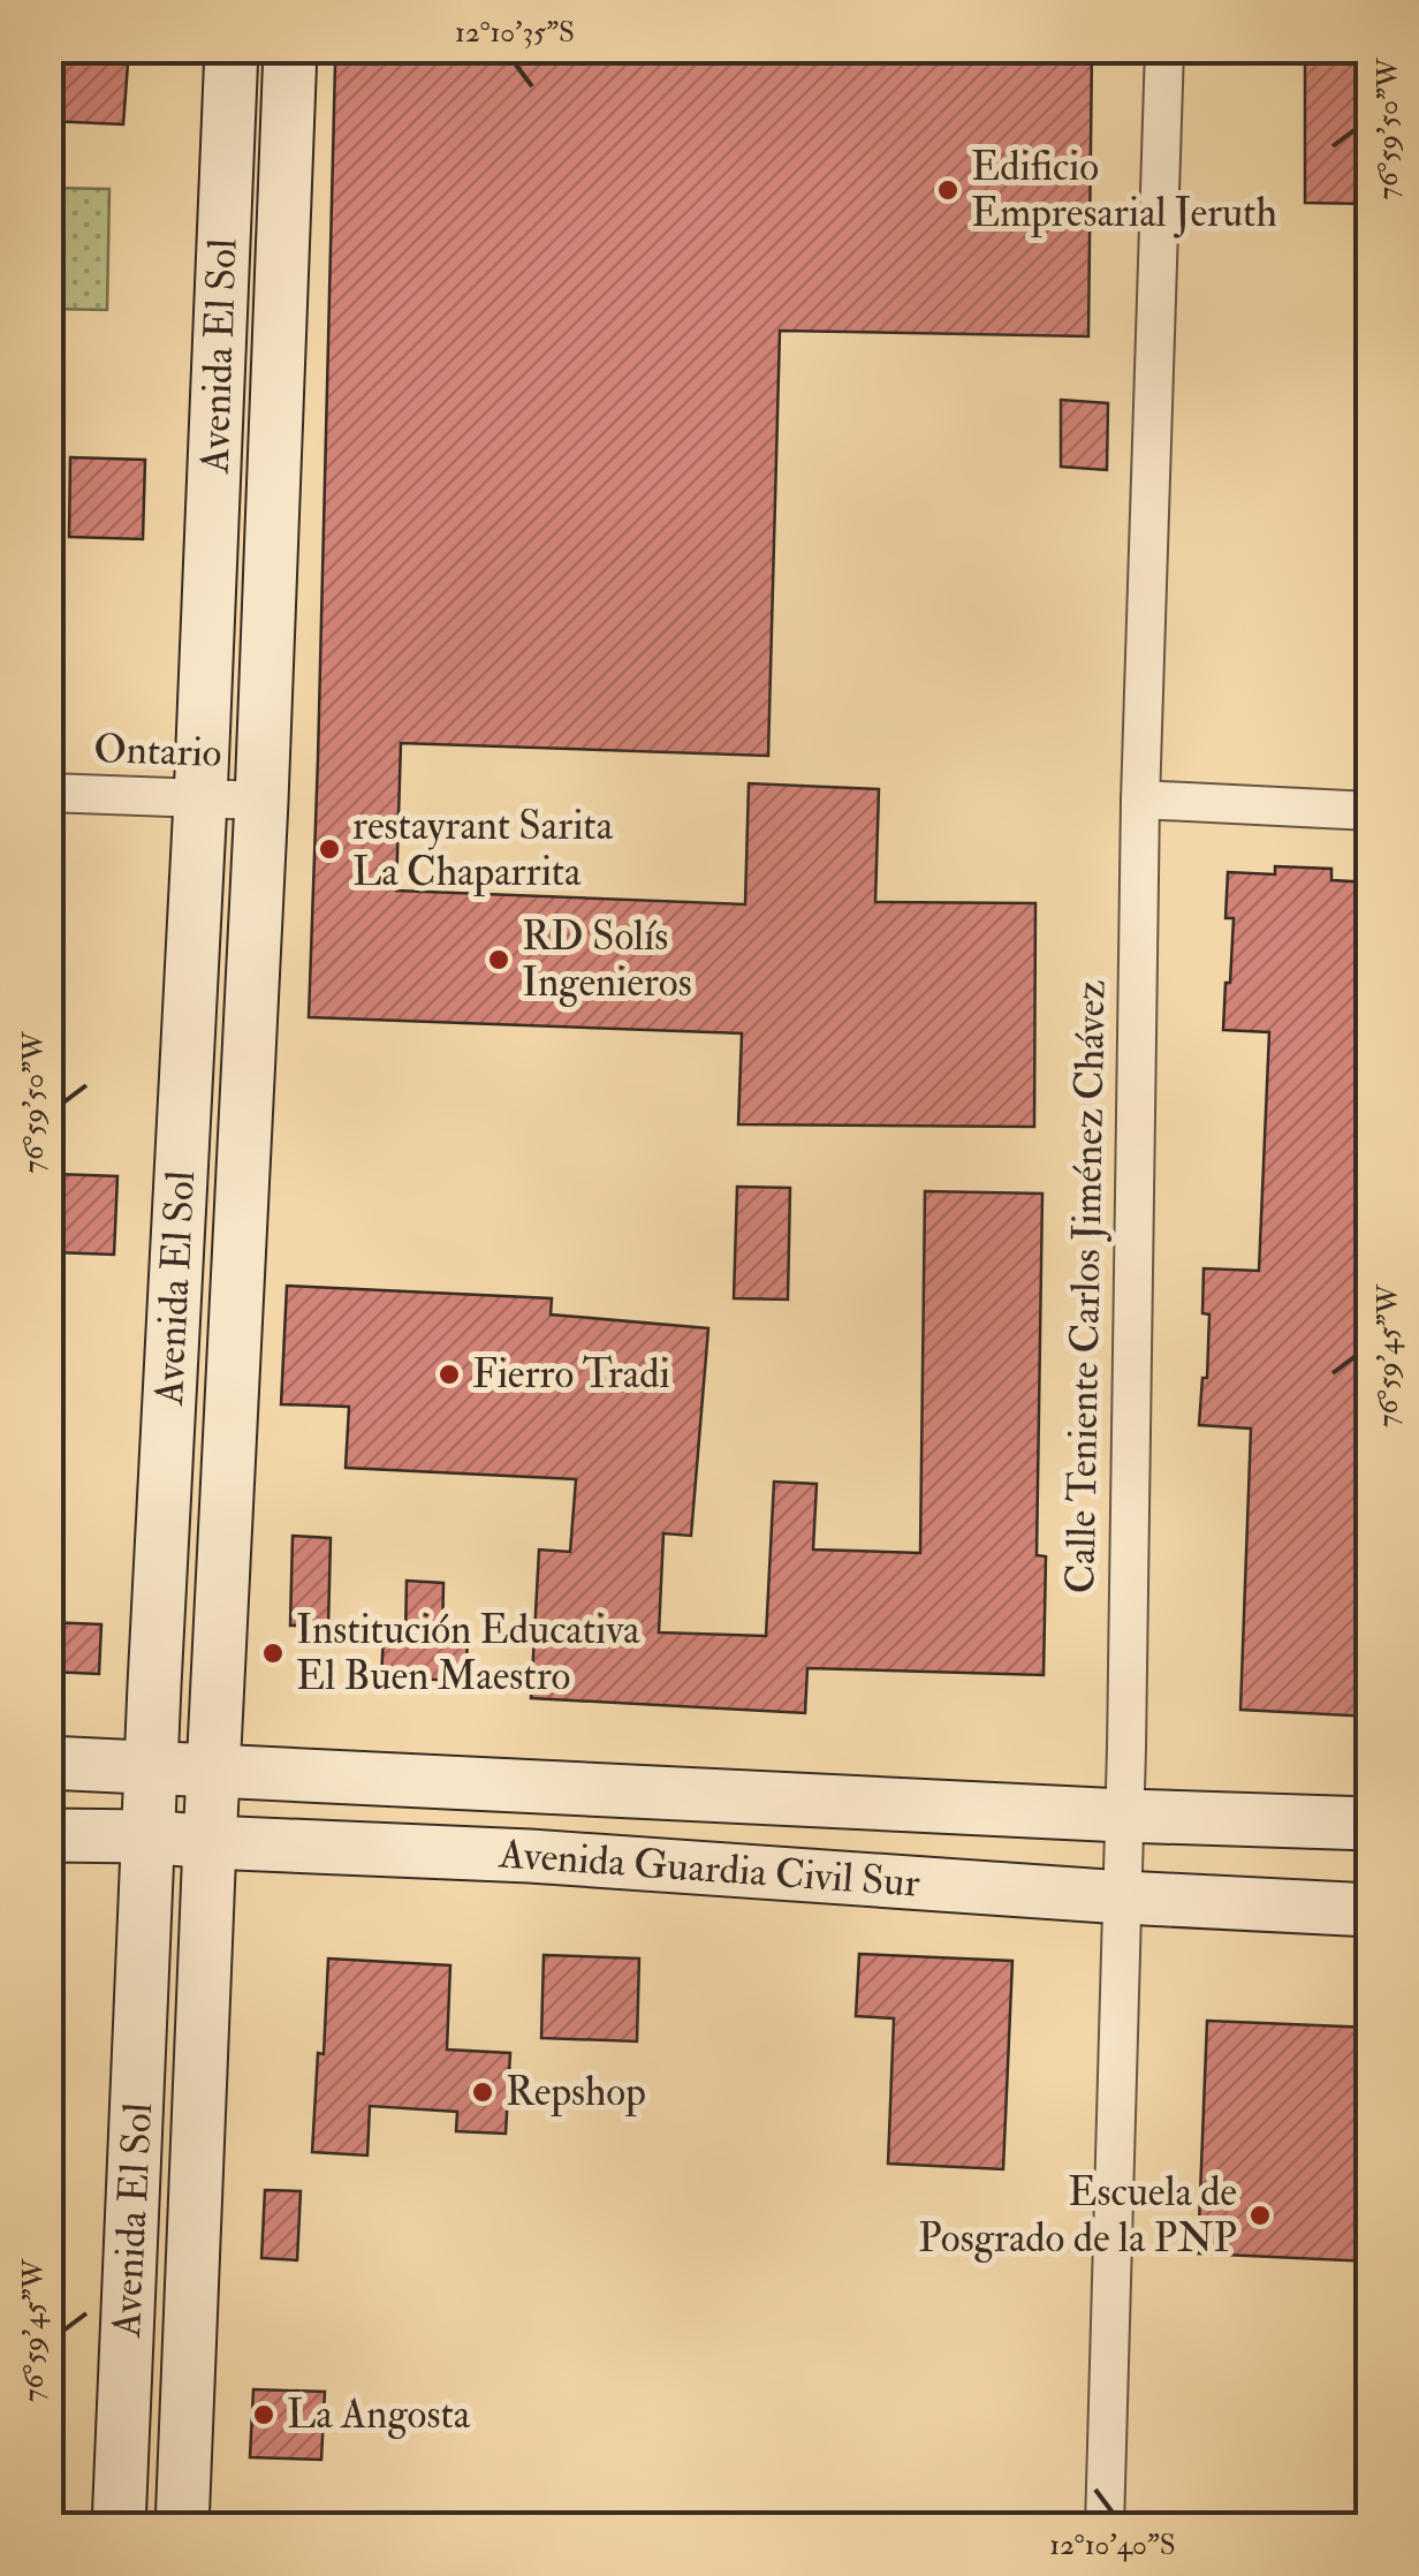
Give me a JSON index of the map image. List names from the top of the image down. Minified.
{"streets":{"main road":["Avenida El Sol","Avenida Guardia Civil Sur"],"street":["Ontario","Calle Teniente Carlos Jiménez Chávez"]},"crossings":[["Avenida El Sol","Ontario"],["Avenida El Sol","Avenida Guardia Civil Sur"],["Calle Teniente Carlos Jiménez Chávez","Avenida Guardia Civil Sur"]],"places":["Edificio Empresarial Jeruth","restayrant Sarita La Chaparrita","RD Solís Ingenieros","Fierro Tradi","Institución Educativa El Buen Maestro","Repshop","Escuela de Posgrado de la PNP","La Angosta"],"coordinates":["12°10'35\"S","76°59'50\"W","76°59'45\"W","12°10'40\"S"]}
